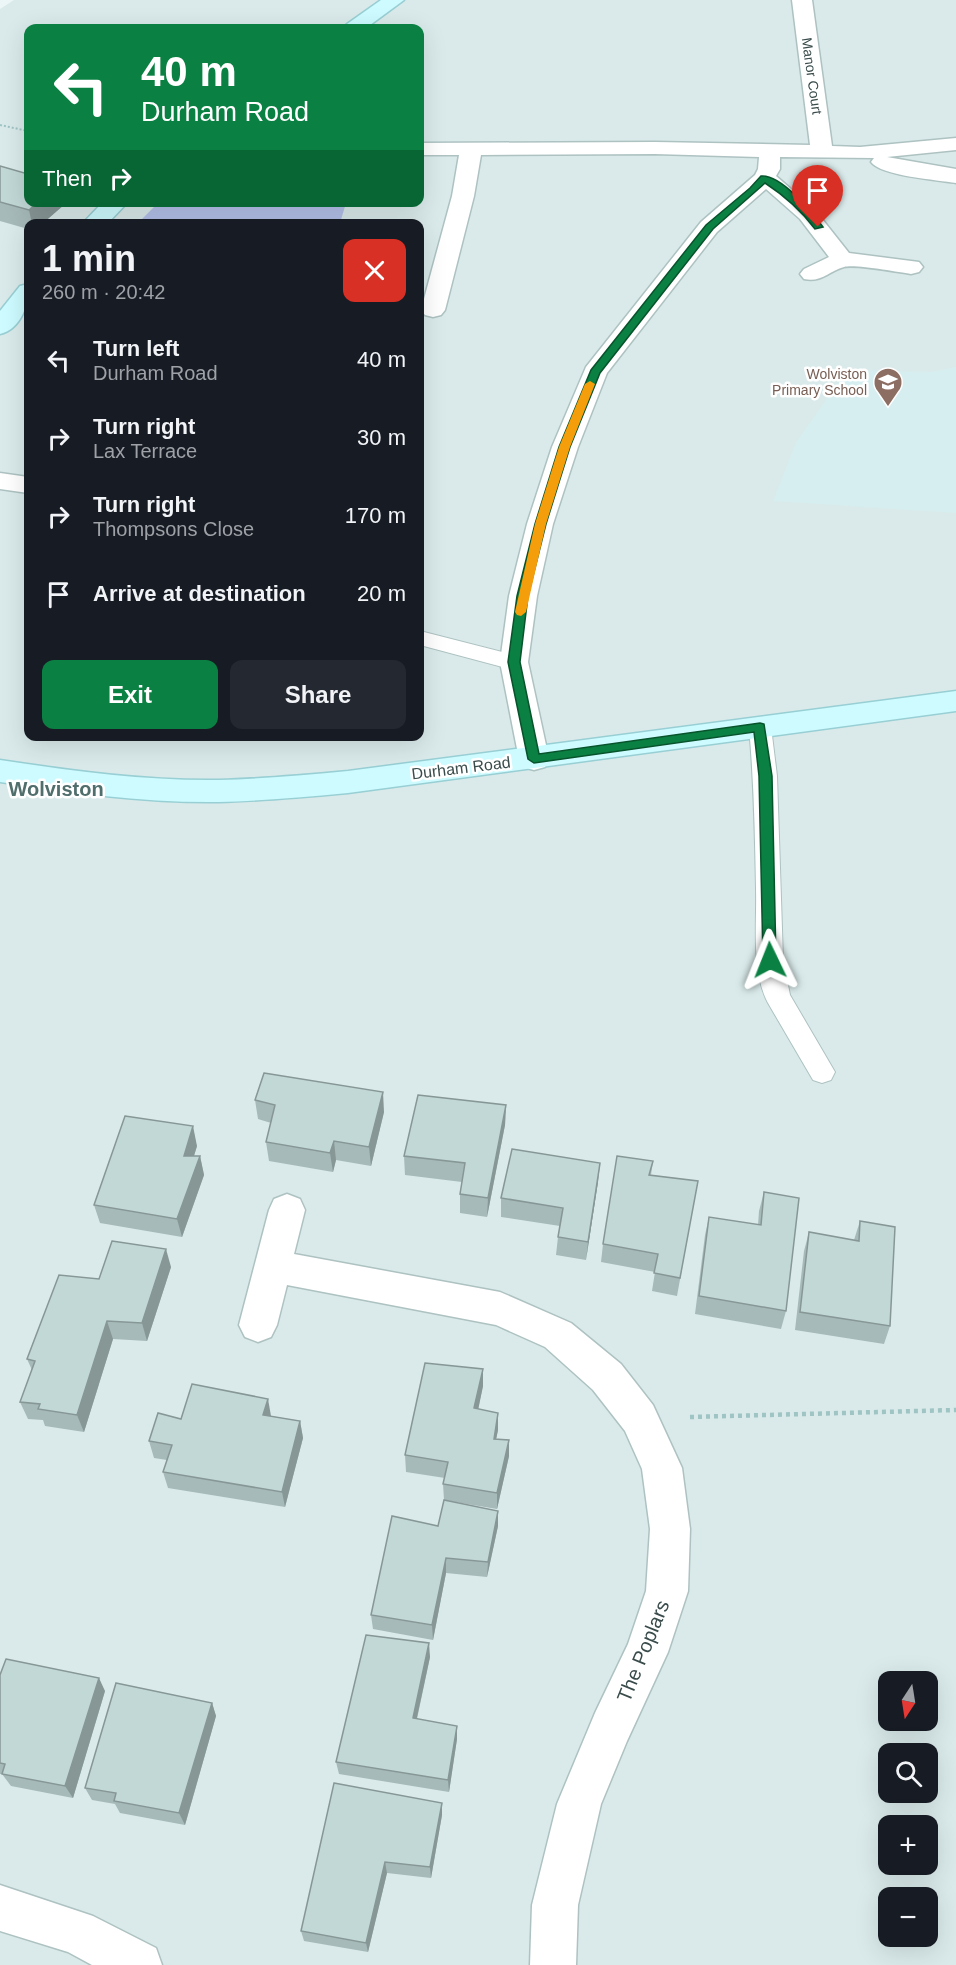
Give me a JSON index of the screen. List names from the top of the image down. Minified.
{"streets":{"street":["Manor Court","Durham Road","The Poplars"]},"districts":["Wolviston"],"places":{"school or university":["Wolviston Primary School"]},"north":"bottom","page":{"turn":["40 m","Durham Road"],"then":"Then","heading":["1 min","260 m · 20:42"],"list":[{"name":"Turn left","note":"Durham Road","value":"40 m"},{"name":"Turn right","note":"Lax Terrace","value":"30 m"},{"name":"Turn right","note":"Thompsons Close","value":"170 m"},{"name":"Arrive at destination","value":"20 m"}],"buttons":["Exit","Share"],"map_buttons":["+","−"]}}
